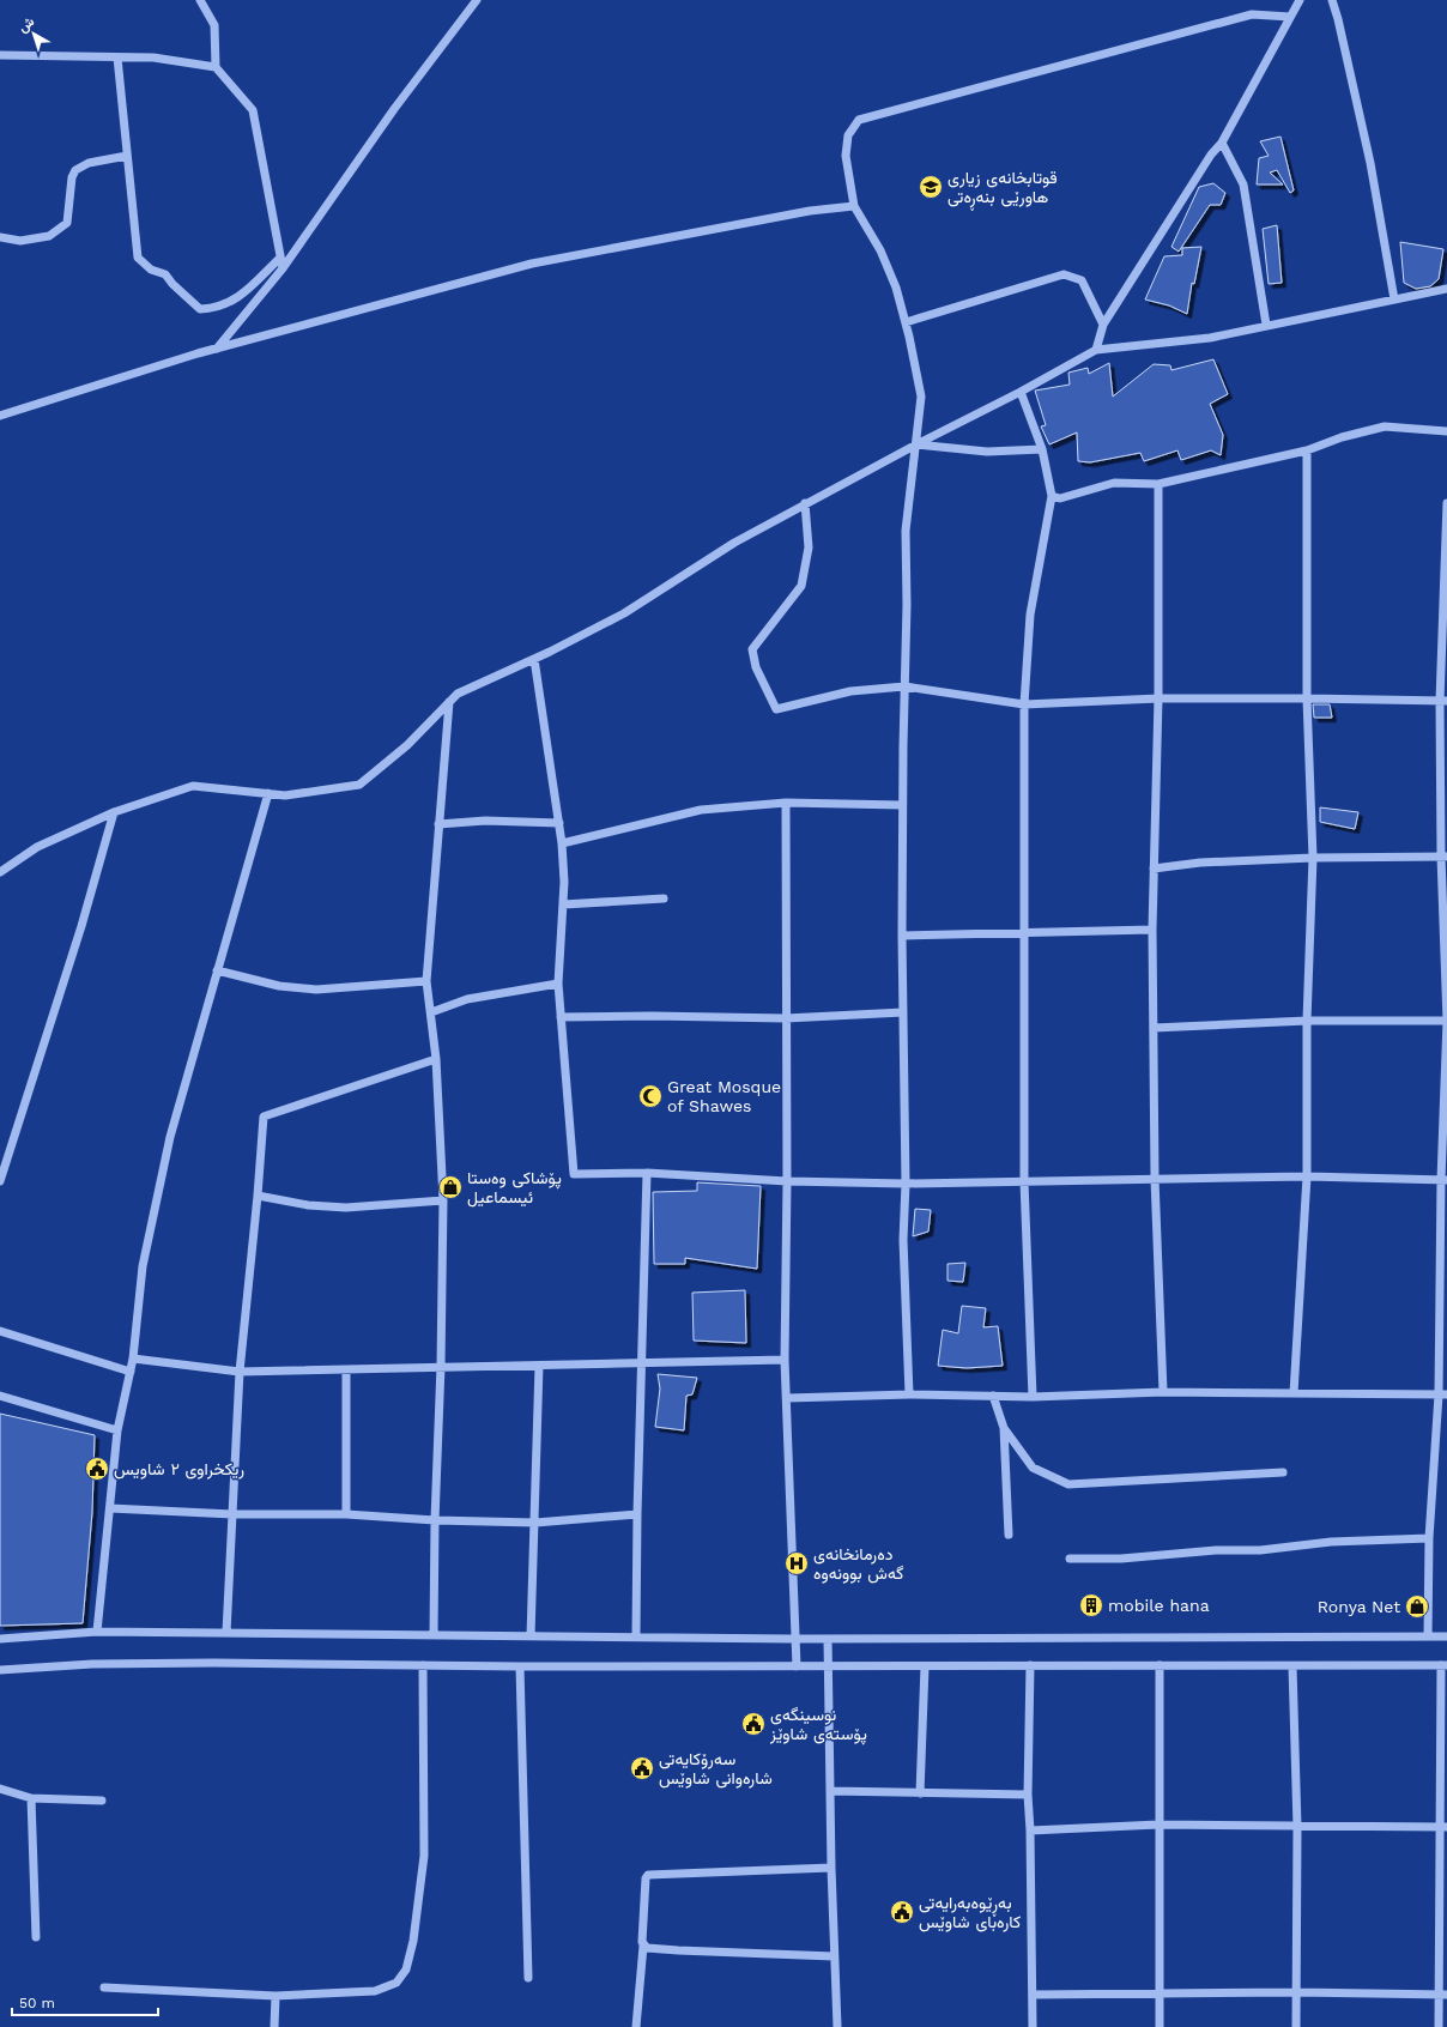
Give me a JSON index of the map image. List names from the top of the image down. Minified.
{"places":{"school or university":["قوتابخانەی زیاری هاورێی بنەڕەتی"],"mosque":["Great Mosque of Shawes"],"shop":["پۆشاکی وەستا ئیسماعیل","Ronya Net"],"public building":["ريكخراوى ۲ شاويس","نوسینگەی پۆستەی شاوێز","سەرۆکایەتی شارەوانی شاوێس","بەڕێوەبەرایەتی کارەبای شاوێس"],"hospital":["دەرمانخانەی گەش بوونەوە"],"building":["mobile hana"]},"scale_bar":"50 m","north":"top left"}
